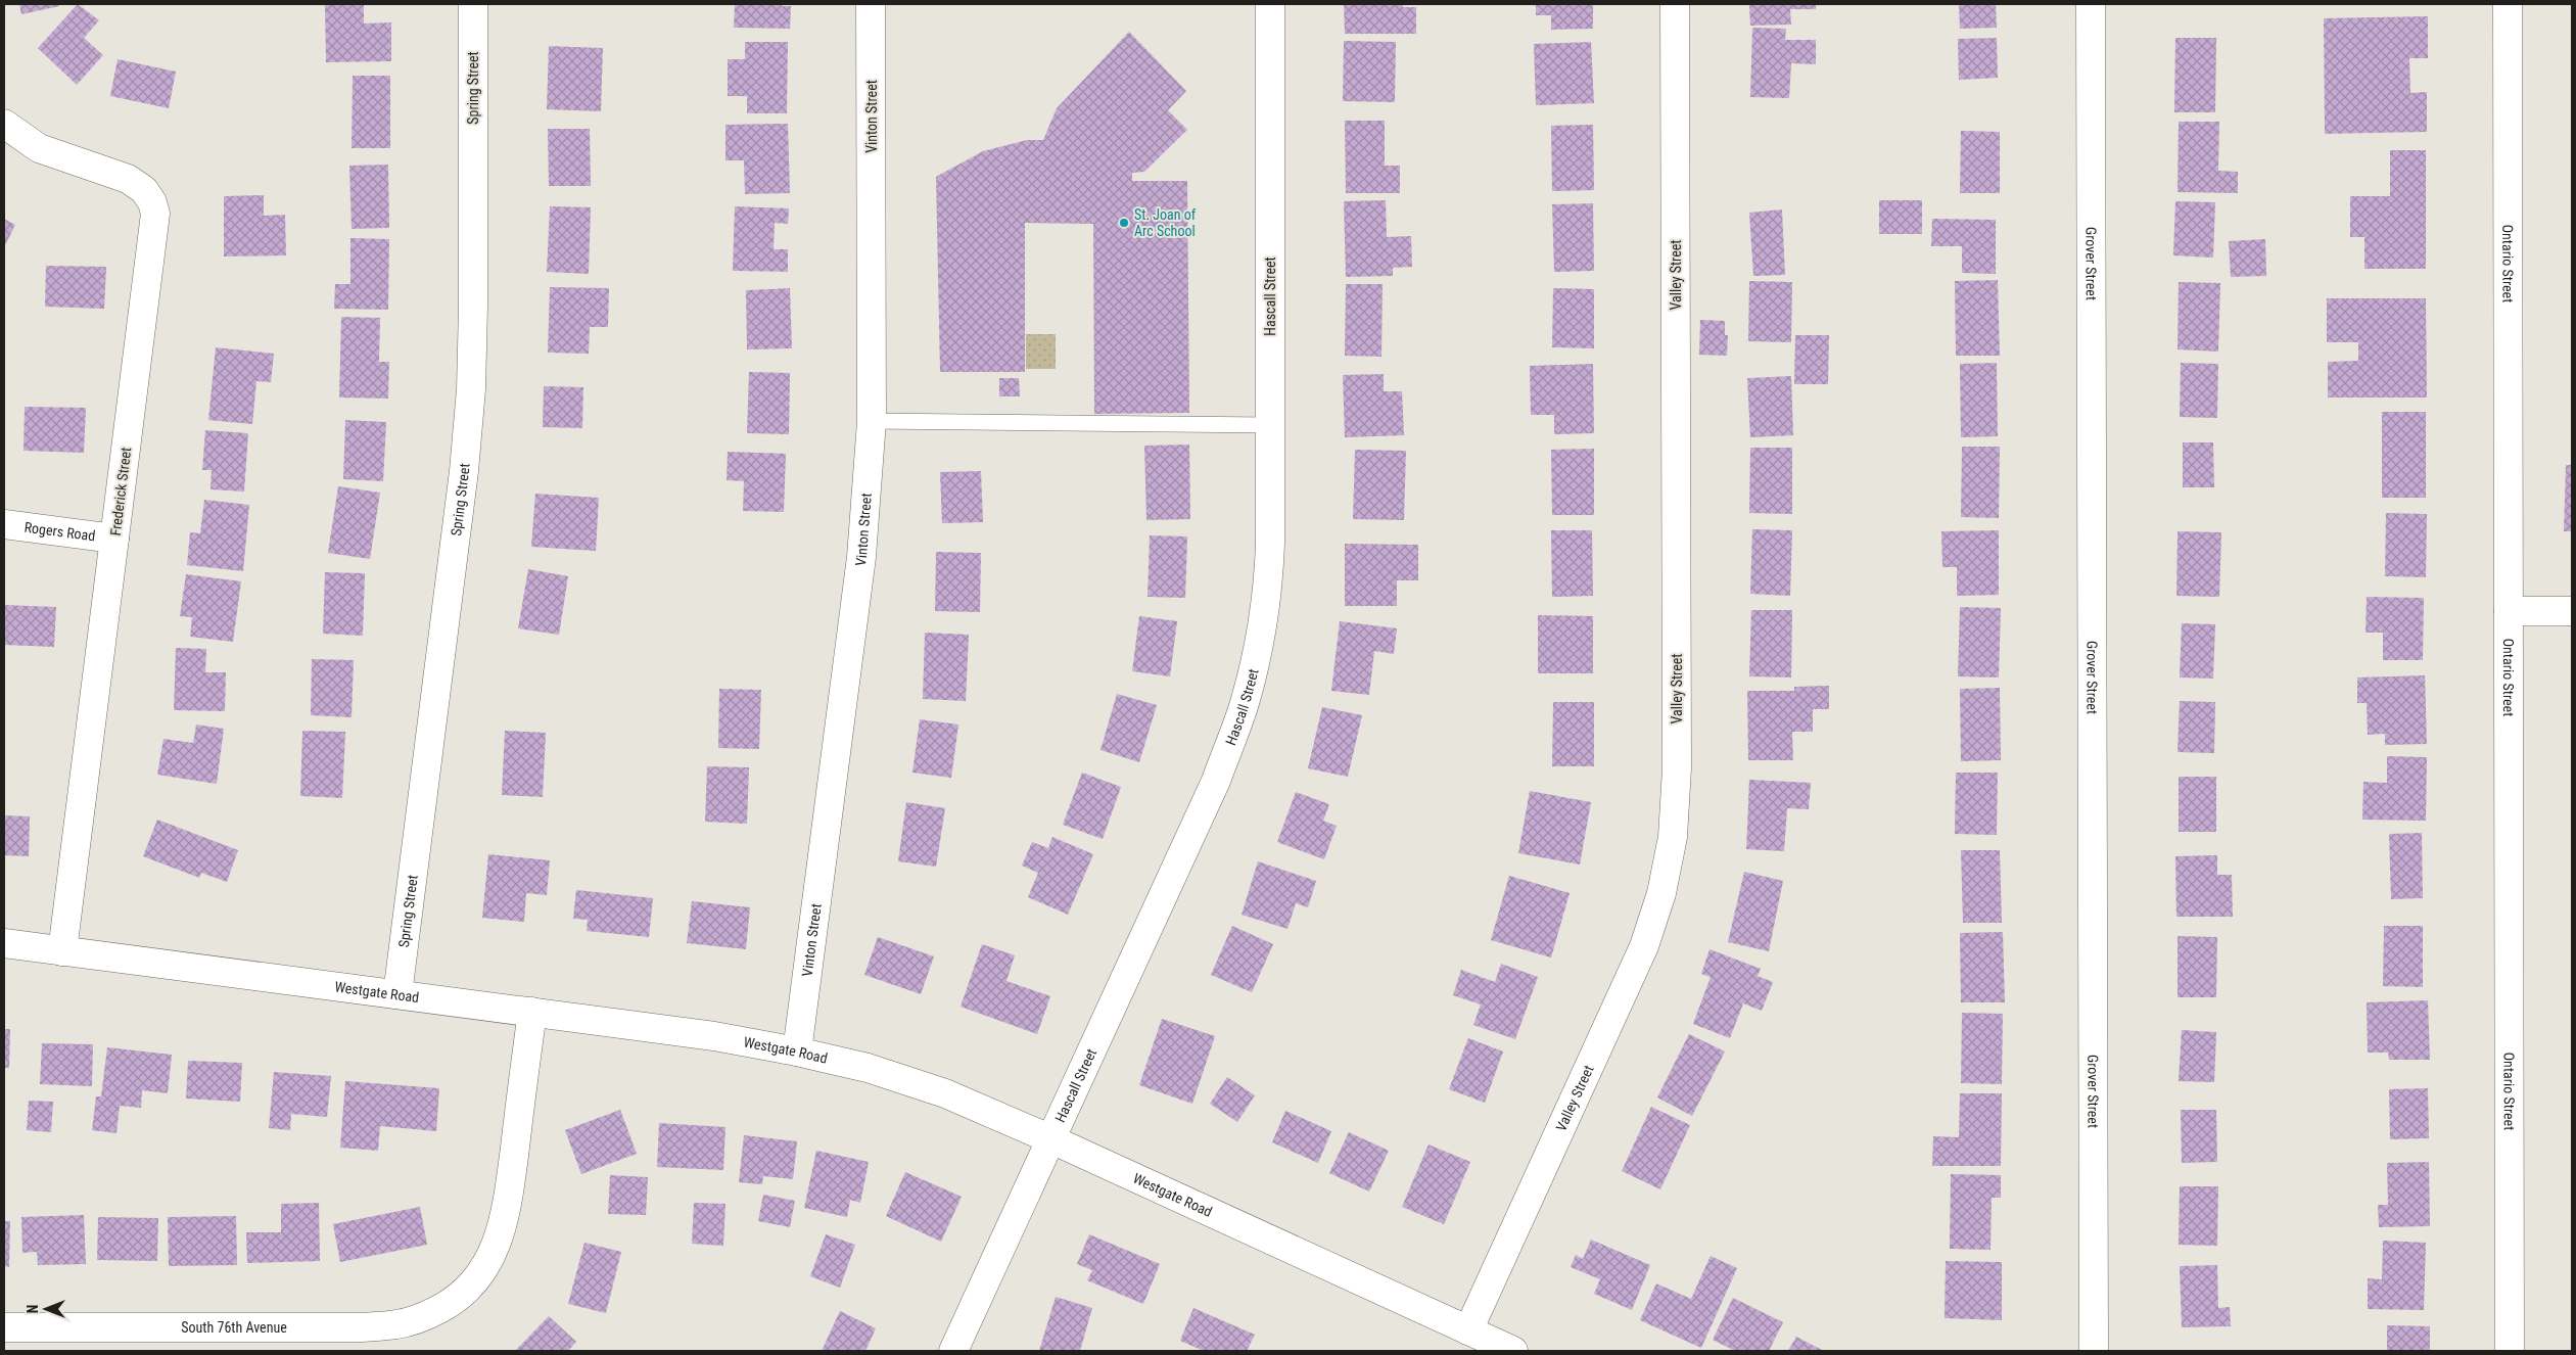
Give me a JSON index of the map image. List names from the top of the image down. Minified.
{"streets":{"street":["Spring Street","Vinton Street","Grover Street","Ontario Street","Valley Street","Hascall Street","Frederick Street","Rogers Road","Westgate Road","South 76th Avenue"]},"crossings":[["Spring Street","Westgate Road"],["Vinton Street","Westgate Road"],["Valley Street","Westgate Road"],["Hascall Street","Westgate Road"],["Frederick Street","Rogers Road"],["Frederick Street","Westgate Road"],["Westgate Road","South 76th Avenue"]],"places":["St. Joan of Arc School"],"north":"left"}
